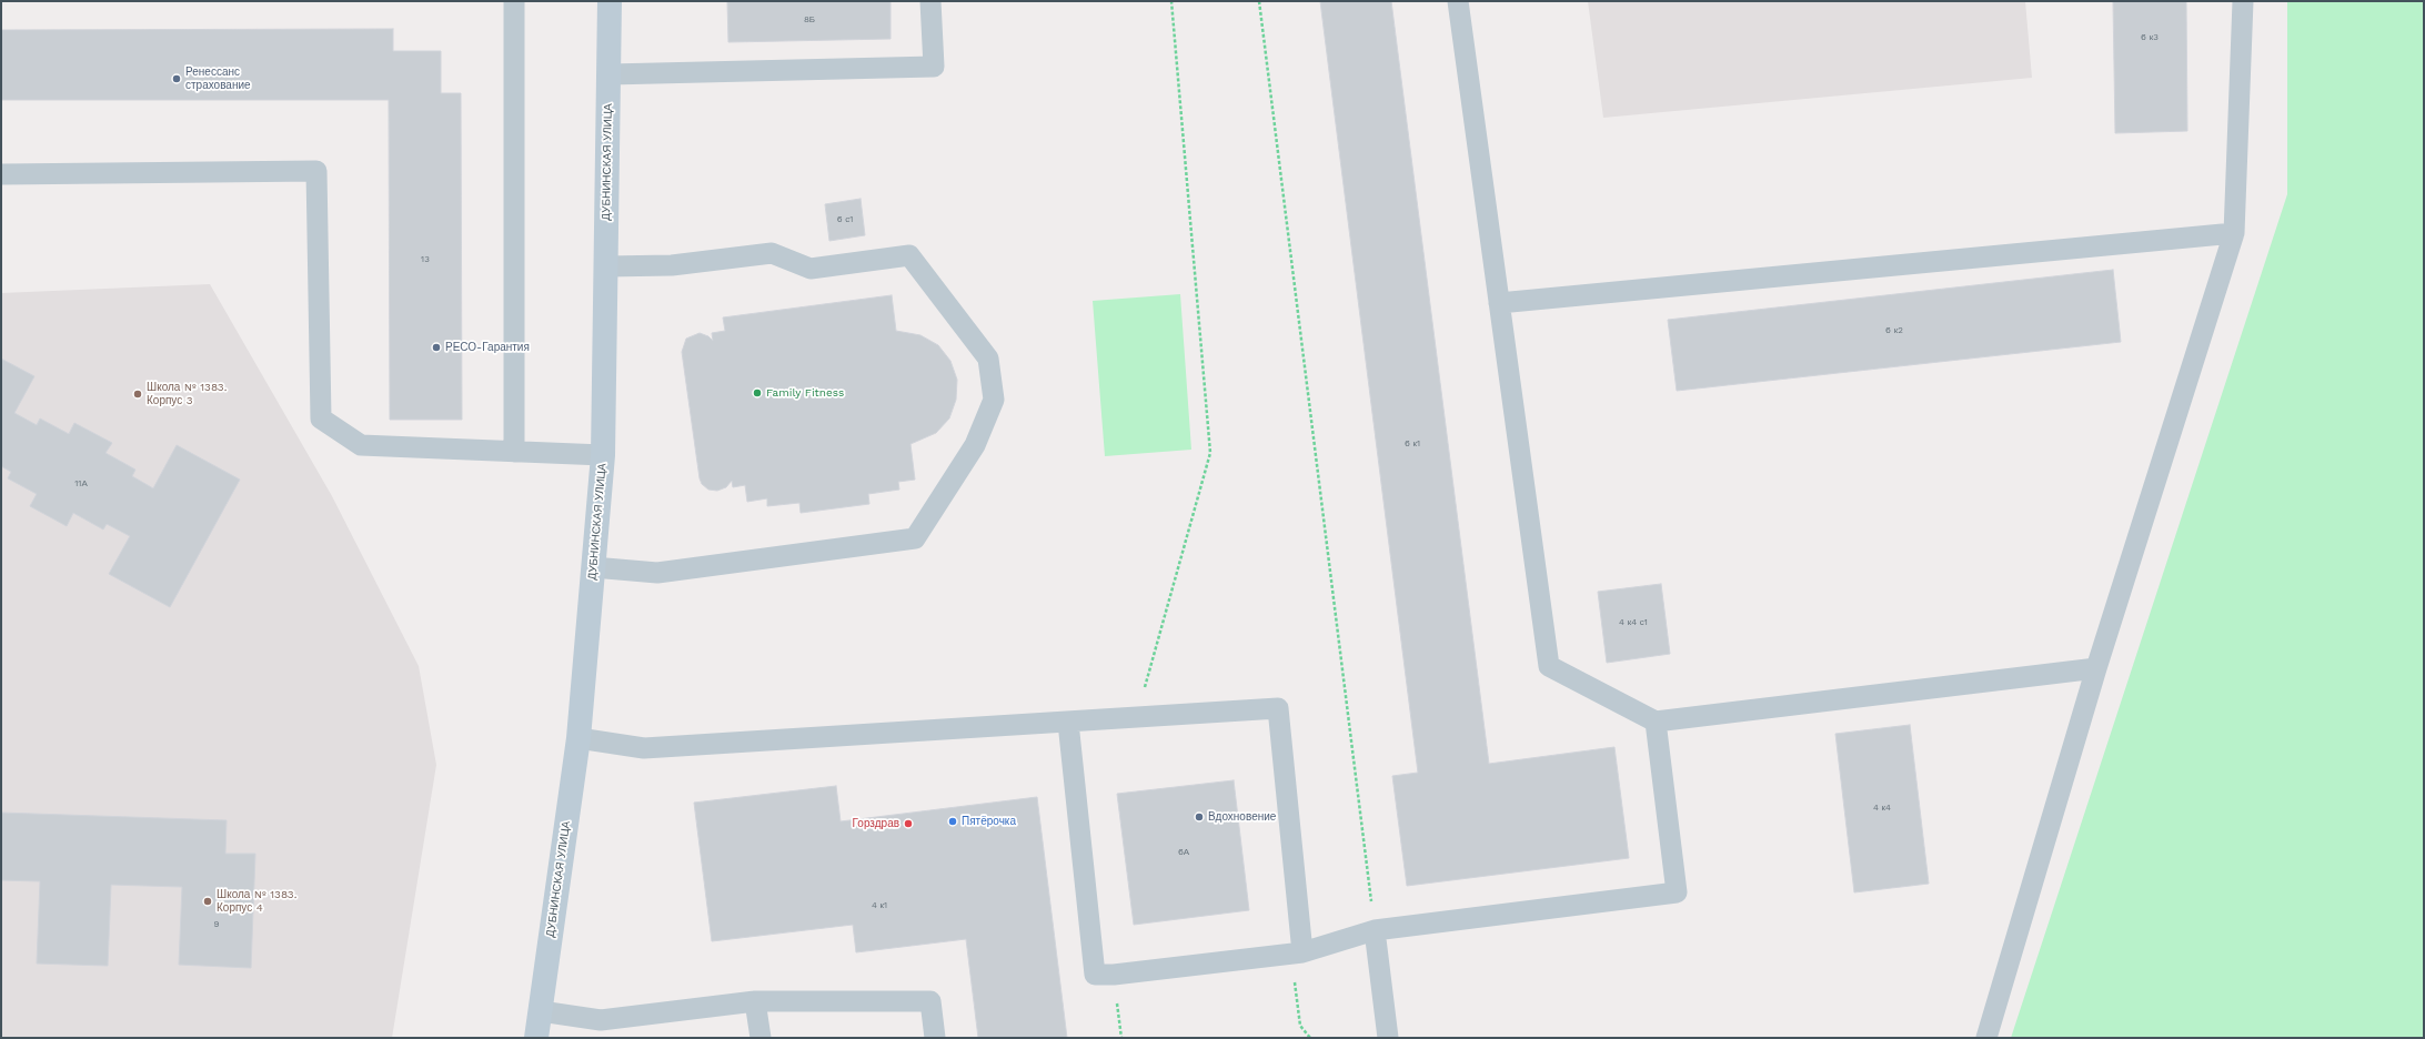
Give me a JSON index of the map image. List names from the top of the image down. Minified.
{"streets":{"main road":["ДУБНИНСКАЯ УЛИЦА"]},"places":["Ренессанс страхование","РЕСО-Гарантия","Family Fitness","Школа № 1383. Корпус 3","Вдохновение","Пятёрочка","Горздрав","Школа № 1383. Корпус 4"],"house_numbers":["8Б","6 к3","6 с1","13","6 к2","6 к1","11А","4 к4 с1","4 к4","6А","4 к1","9"]}
